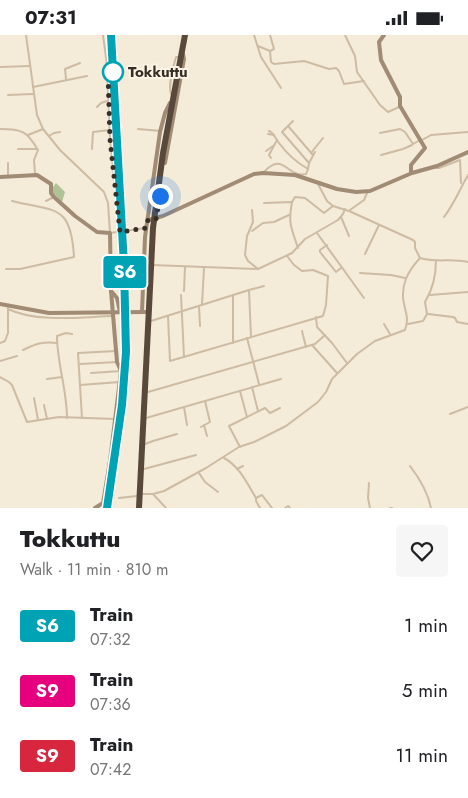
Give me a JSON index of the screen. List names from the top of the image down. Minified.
{"places":["Tokkuttu"],"page":{"status":"07:31","on_map":"S6","heading":["Tokkuttu","Walk · 11 min · 810 m"],"list":[{"mark":"S6","name":"Train","note":"07:32","value":"1 min"},{"mark":"S9","name":"Train","note":"07:36","value":"5 min"},{"mark":"S9","name":"Train","note":"07:42","value":"11 min"}]}}
